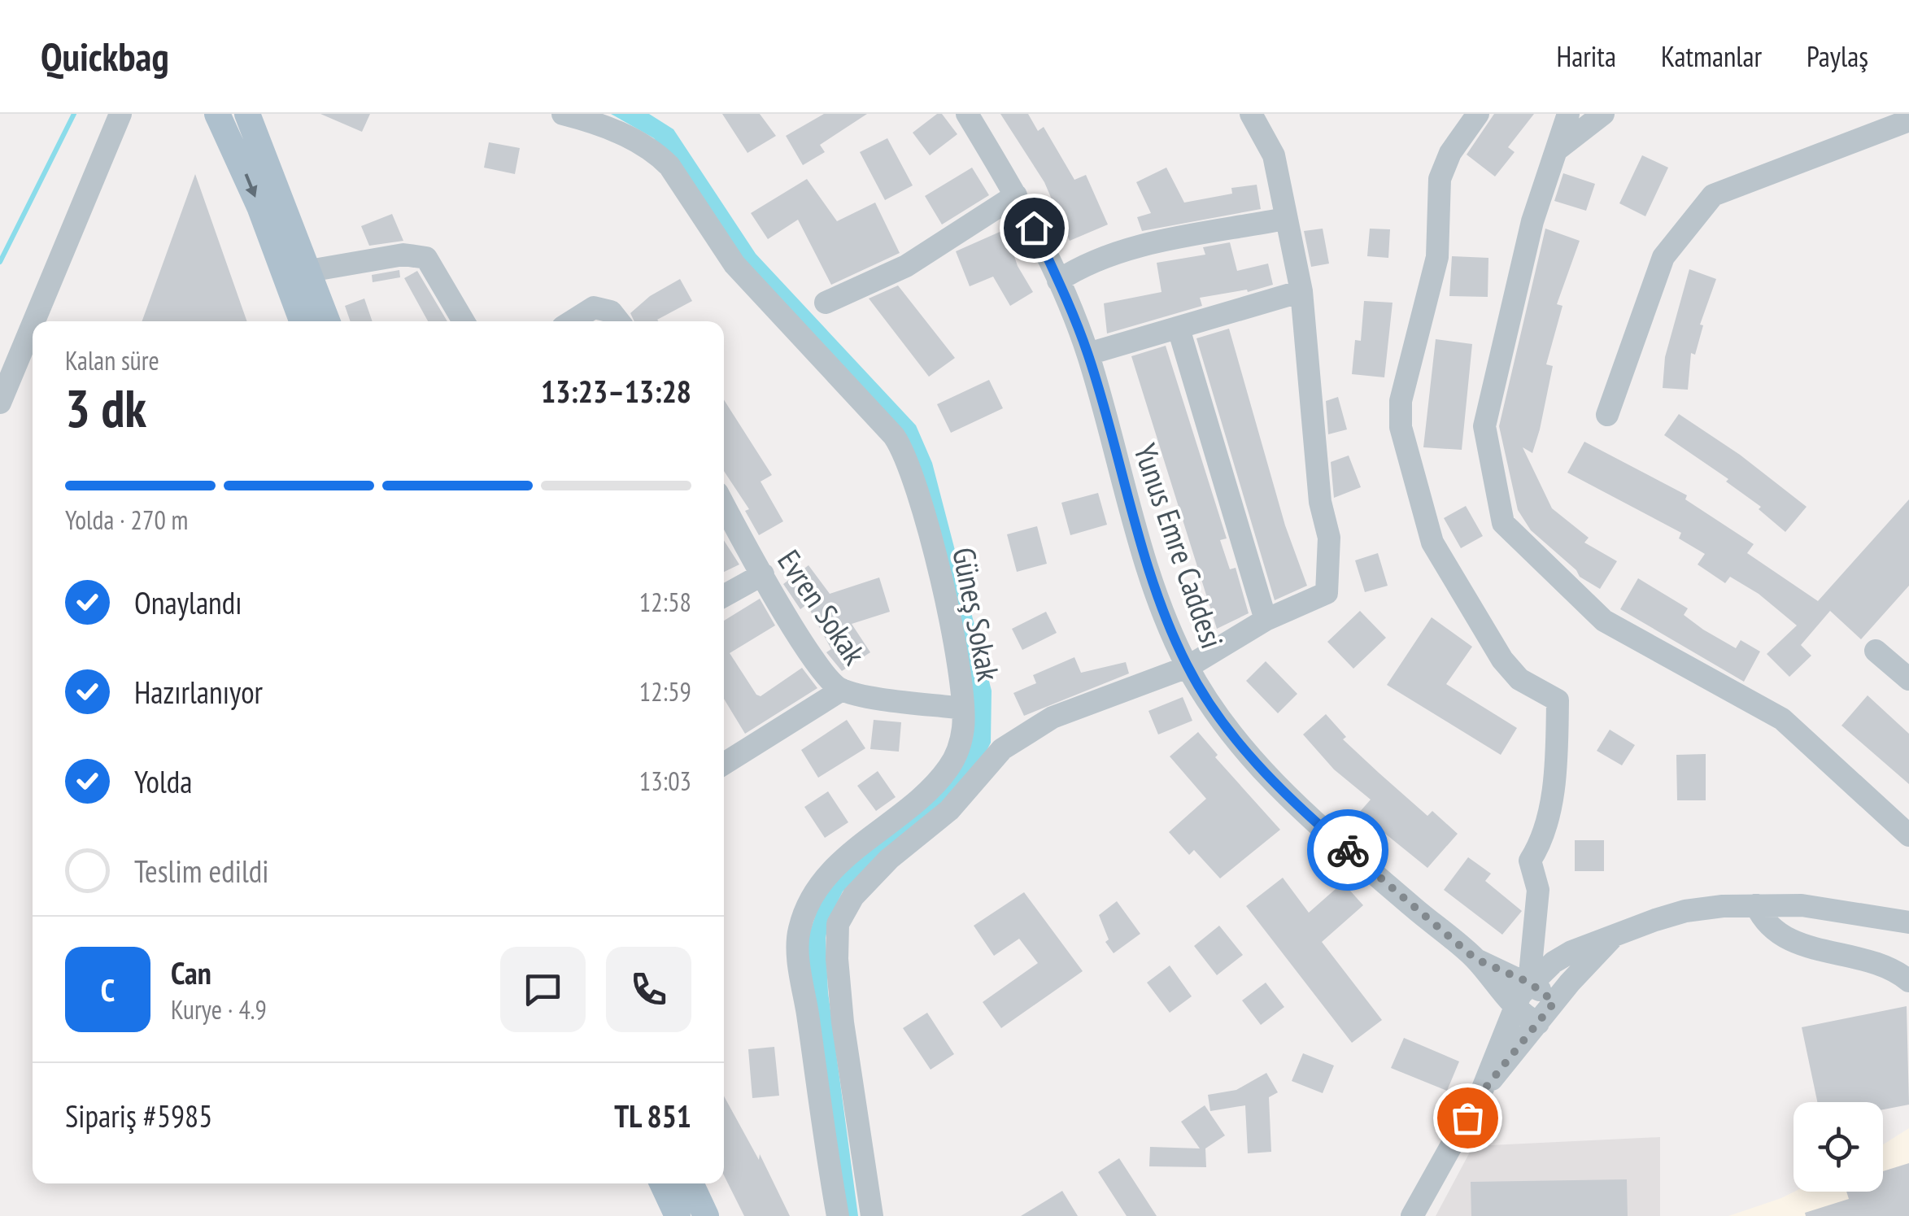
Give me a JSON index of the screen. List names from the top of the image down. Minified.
{"streets":{"street":["Yunus Emre Caddesi","Evren Sokak","Güneş Sokak"]},"crossings":[["Evren Sokak","Güneş Sokak"]],"page":{"header":"Quickbag","nav":["Harita","Katmanlar","Paylaş"],"heading":["3 dk","Kalan süre","13:23–13:28"],"panel":["Can","Kurye · 4.9","Sipariş #5985","TL 851"],"bar":"Yolda · 270 m","list":[["Onaylandı","12:58"],["Hazırlanıyor","12:59"],["Yolda","13:03"],"Teslim edildi"],"round":"C"}}
